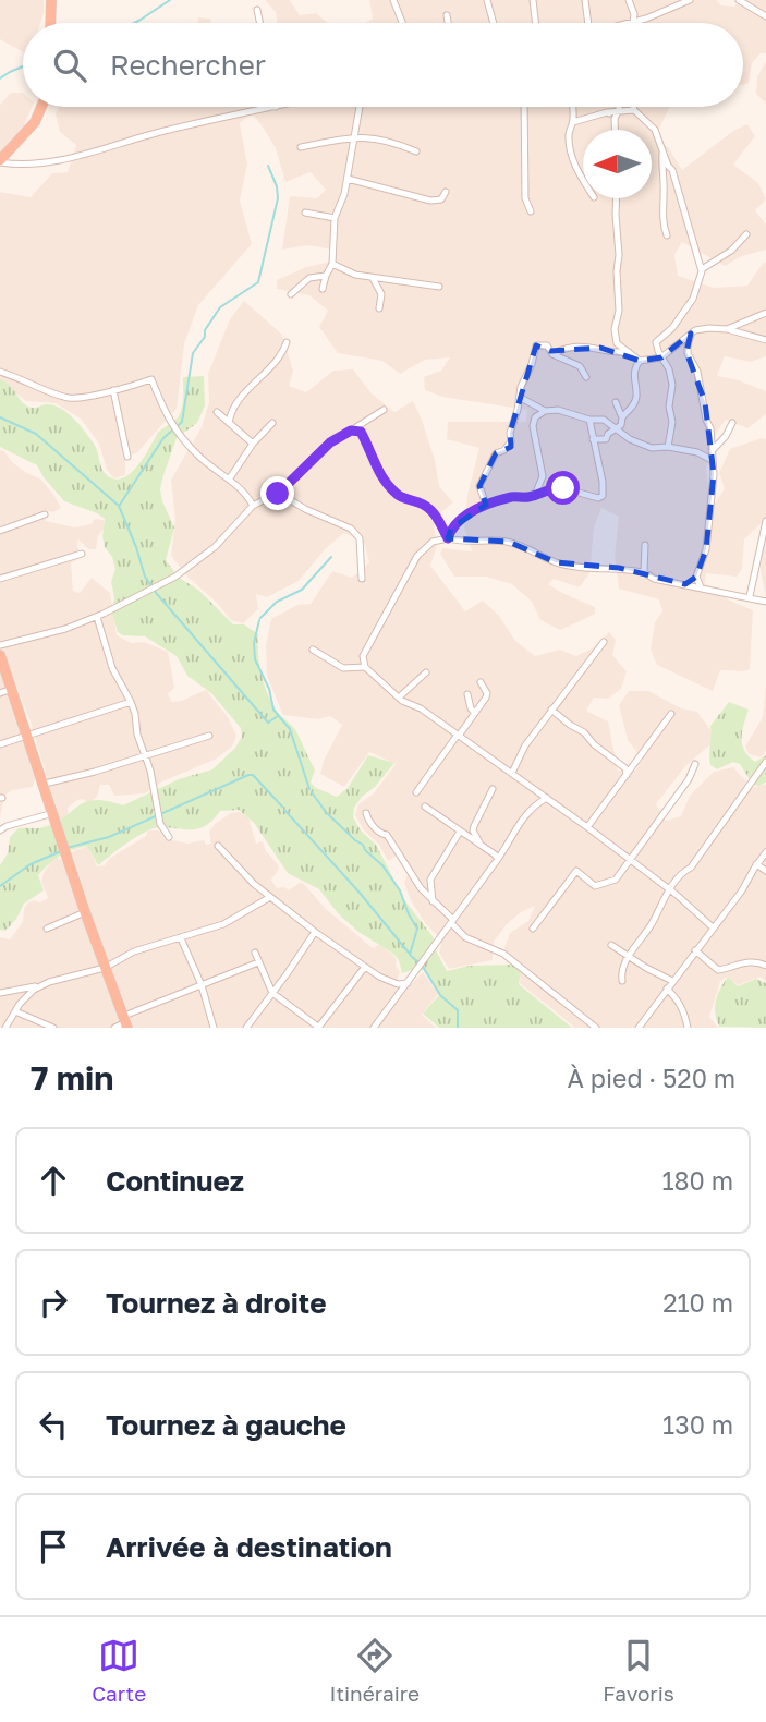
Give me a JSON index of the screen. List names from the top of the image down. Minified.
{"north":"left","page":{"search":"Rechercher","heading":["7 min","À pied · 520 m"],"list":[["Continuez","180 m"],["Tournez à droite","210 m"],["Tournez à gauche","130 m"],"Arrivée à destination"],"nav":["Carte","Itinéraire","Favoris"]}}
